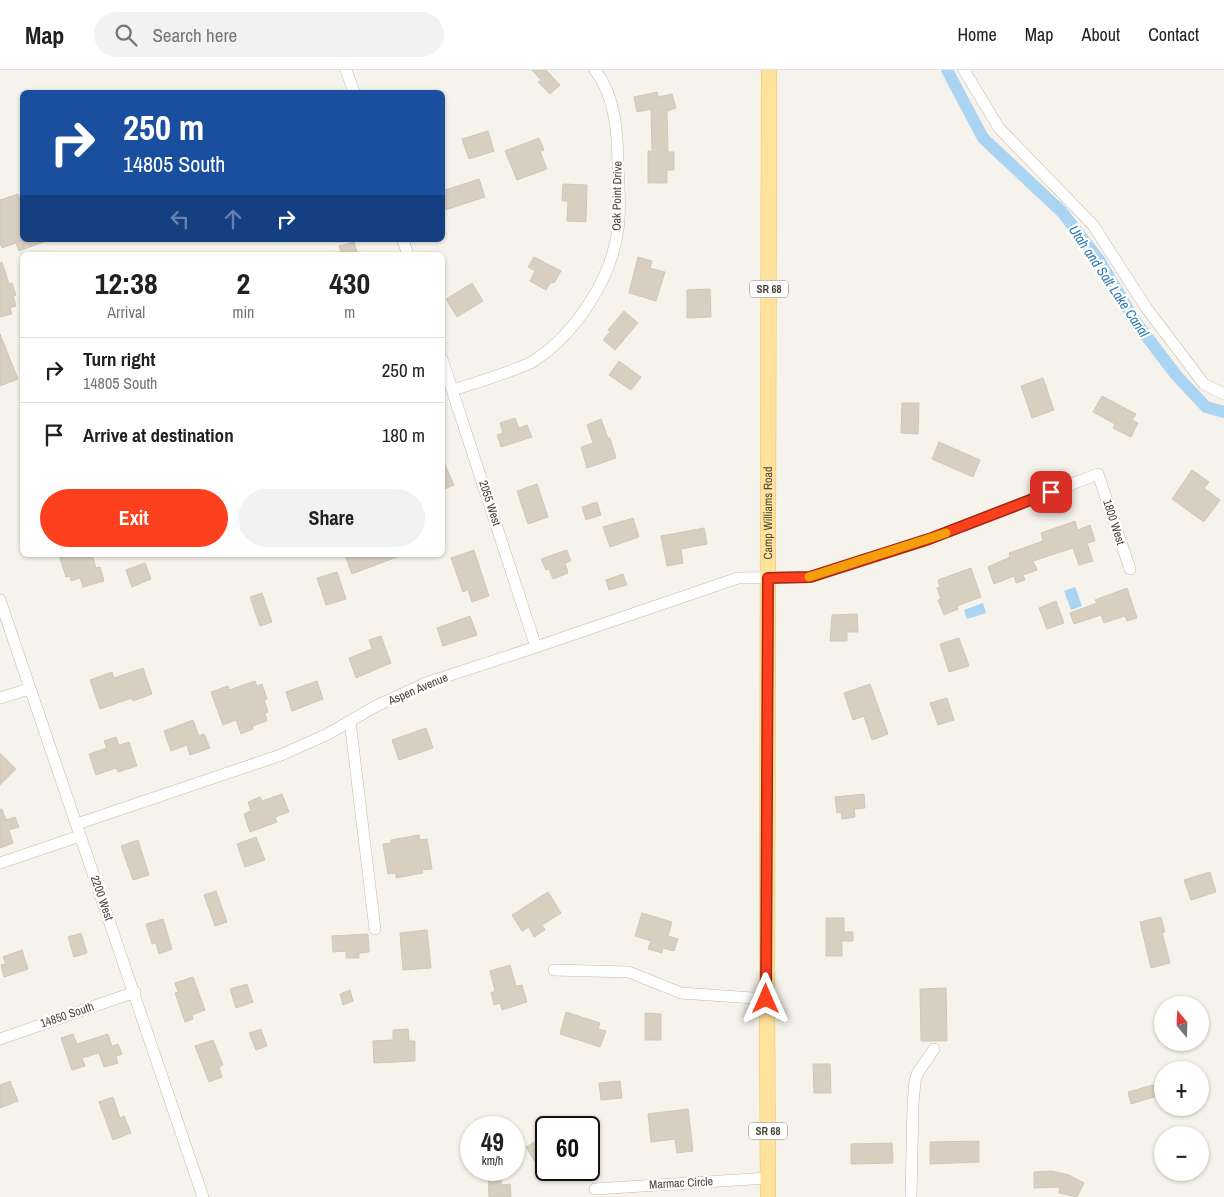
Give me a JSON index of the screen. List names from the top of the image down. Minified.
{"streets":{"main road":["SR 68","Camp Williams Road"],"street":["Oak Point Drive","2055 West","1800 West","Aspen Avenue","2200 West","14850 South","Marmac Circle"]},"crossings":[["Oak Point Drive","2055 West"],["2055 West","Aspen Avenue"],["Camp Williams Road","Aspen Avenue"],["Camp Williams Road","Marmac Circle"],["1800 West","Aspen Avenue"],["Aspen Avenue","2200 West"],["2200 West","14850 South"]],"water":["Utah and Salt Lake Canal"],"north":"top","page":{"header":"Map","search":"Search here","nav":["Home","Map","About","Contact"],"turn":["250 m","14805 South"],"eta":["12:38","Arrival","2","min","430","m"],"list":[{"name":"Turn right","note":"14805 South","value":"250 m"},{"name":"Arrive at destination","value":"180 m"}],"buttons":["Exit","Share"],"map_buttons":["+","−"],"speed":"49 km/h","limit":"60"}}
